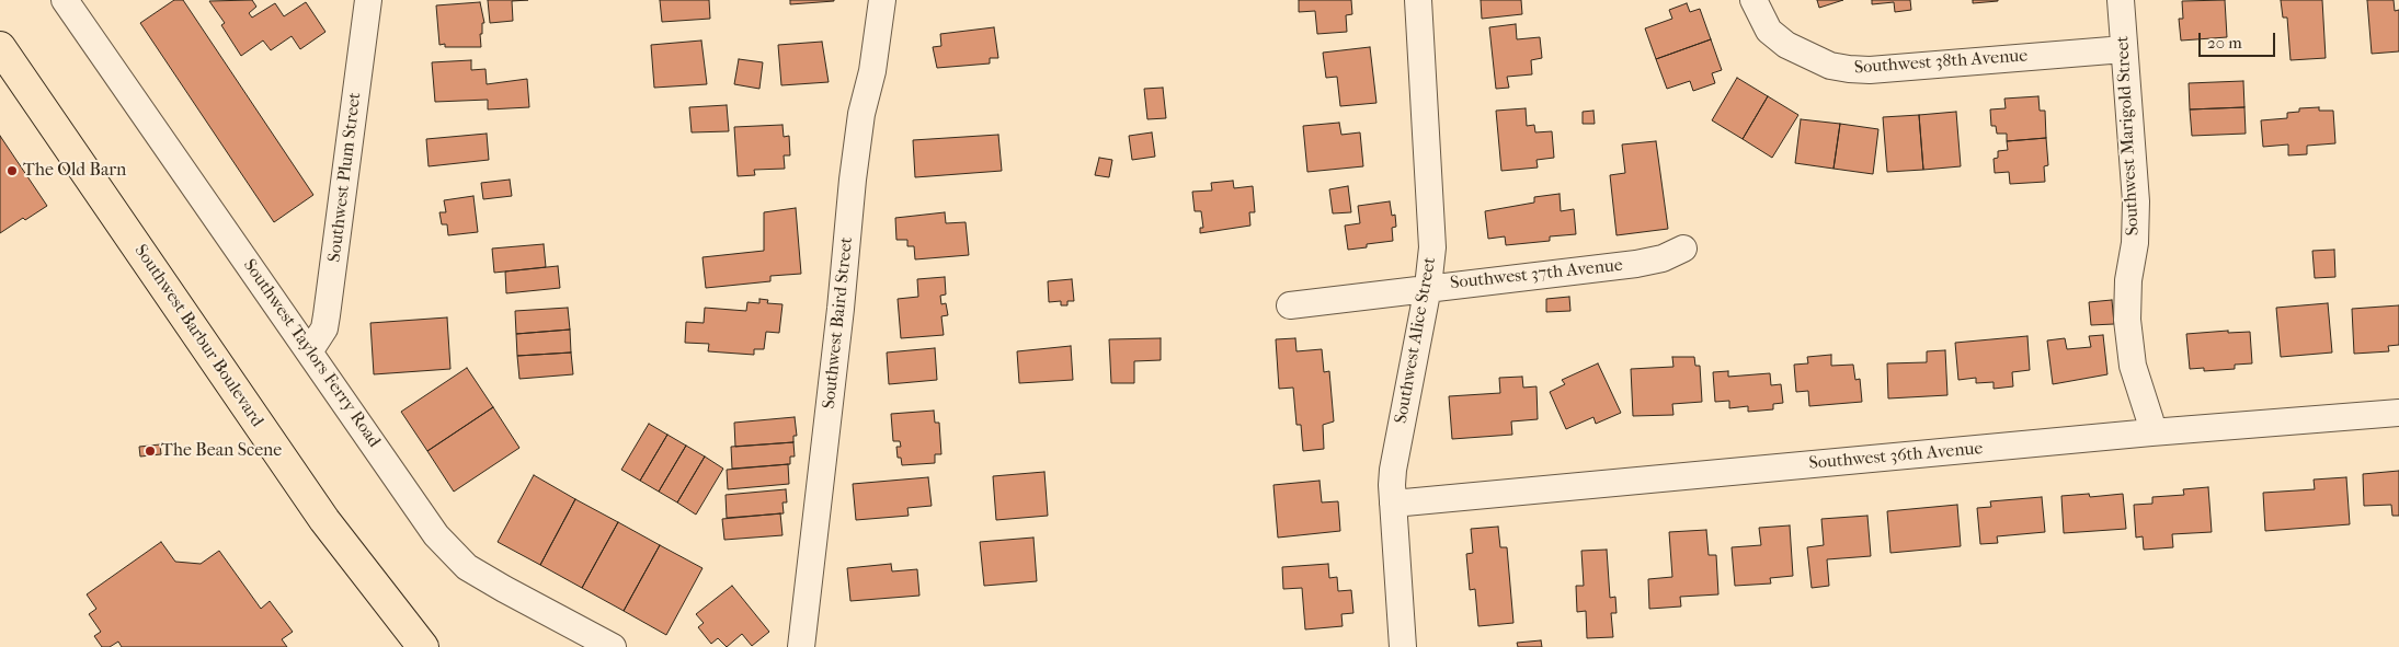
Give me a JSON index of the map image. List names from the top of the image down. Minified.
{"streets":{"main road":["Southwest Barbur Boulevard"],"street":["Southwest 38th Avenue","Southwest Marigold Street","Southwest Plum Street","Southwest 37th Avenue","Southwest Baird Street","Southwest Alice Street","Southwest Taylors Ferry Road","Southwest 36th Avenue"]},"crossings":[["Southwest 38th Avenue","Southwest Marigold Street"],["Southwest Marigold Street","Southwest 36th Avenue"],["Southwest Plum Street","Southwest Taylors Ferry Road"],["Southwest 37th Avenue","Southwest Alice Street"],["Southwest Alice Street","Southwest 36th Avenue"]],"places":["The Old Barn","The Bean Scene"],"scale_bar":"20 m"}
